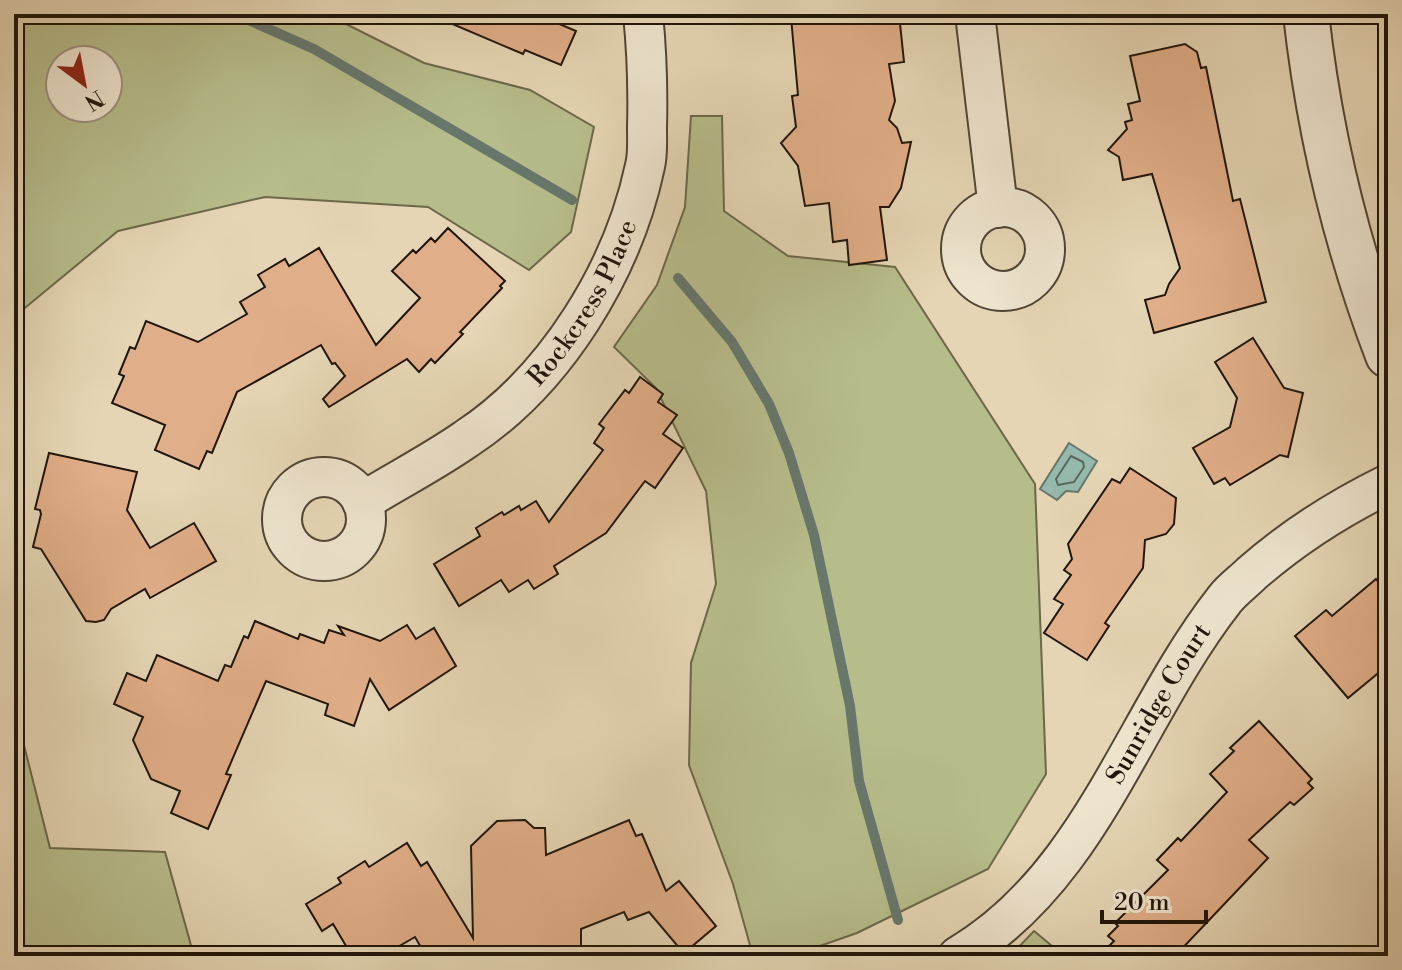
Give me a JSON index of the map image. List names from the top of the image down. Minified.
{"streets":{"street":["Rockcress Place","Sunridge Court"]},"scale_bar":"20 m","north":"bottom right"}
